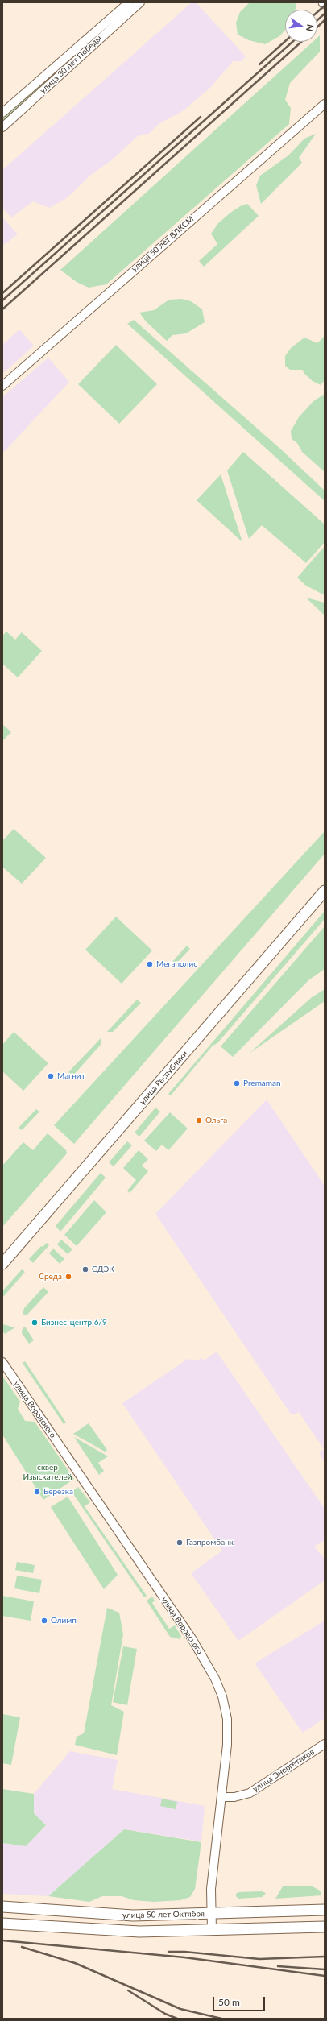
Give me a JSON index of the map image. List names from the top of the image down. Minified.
{"streets":{"main road":["улица Республики","улица 50 лет Октября"],"street":["улица 30 лет Победы","улица 50 лет ВЛКСМ","улица Воровского","улица Энергетиков"]},"crossings":[["улица Воровского","улица Энергетиков"],["улица Воровского","улица 50 лет Октября"]],"parks":["сквер Изыскателей"],"places":["Мегаполис","Магнит","Premaman","Ольга","СДЭК","Среда","Бизнес-центр 6/9","Березка","Газпромбанк","Олимп"],"scale_bar":"50 m","north":"right"}
